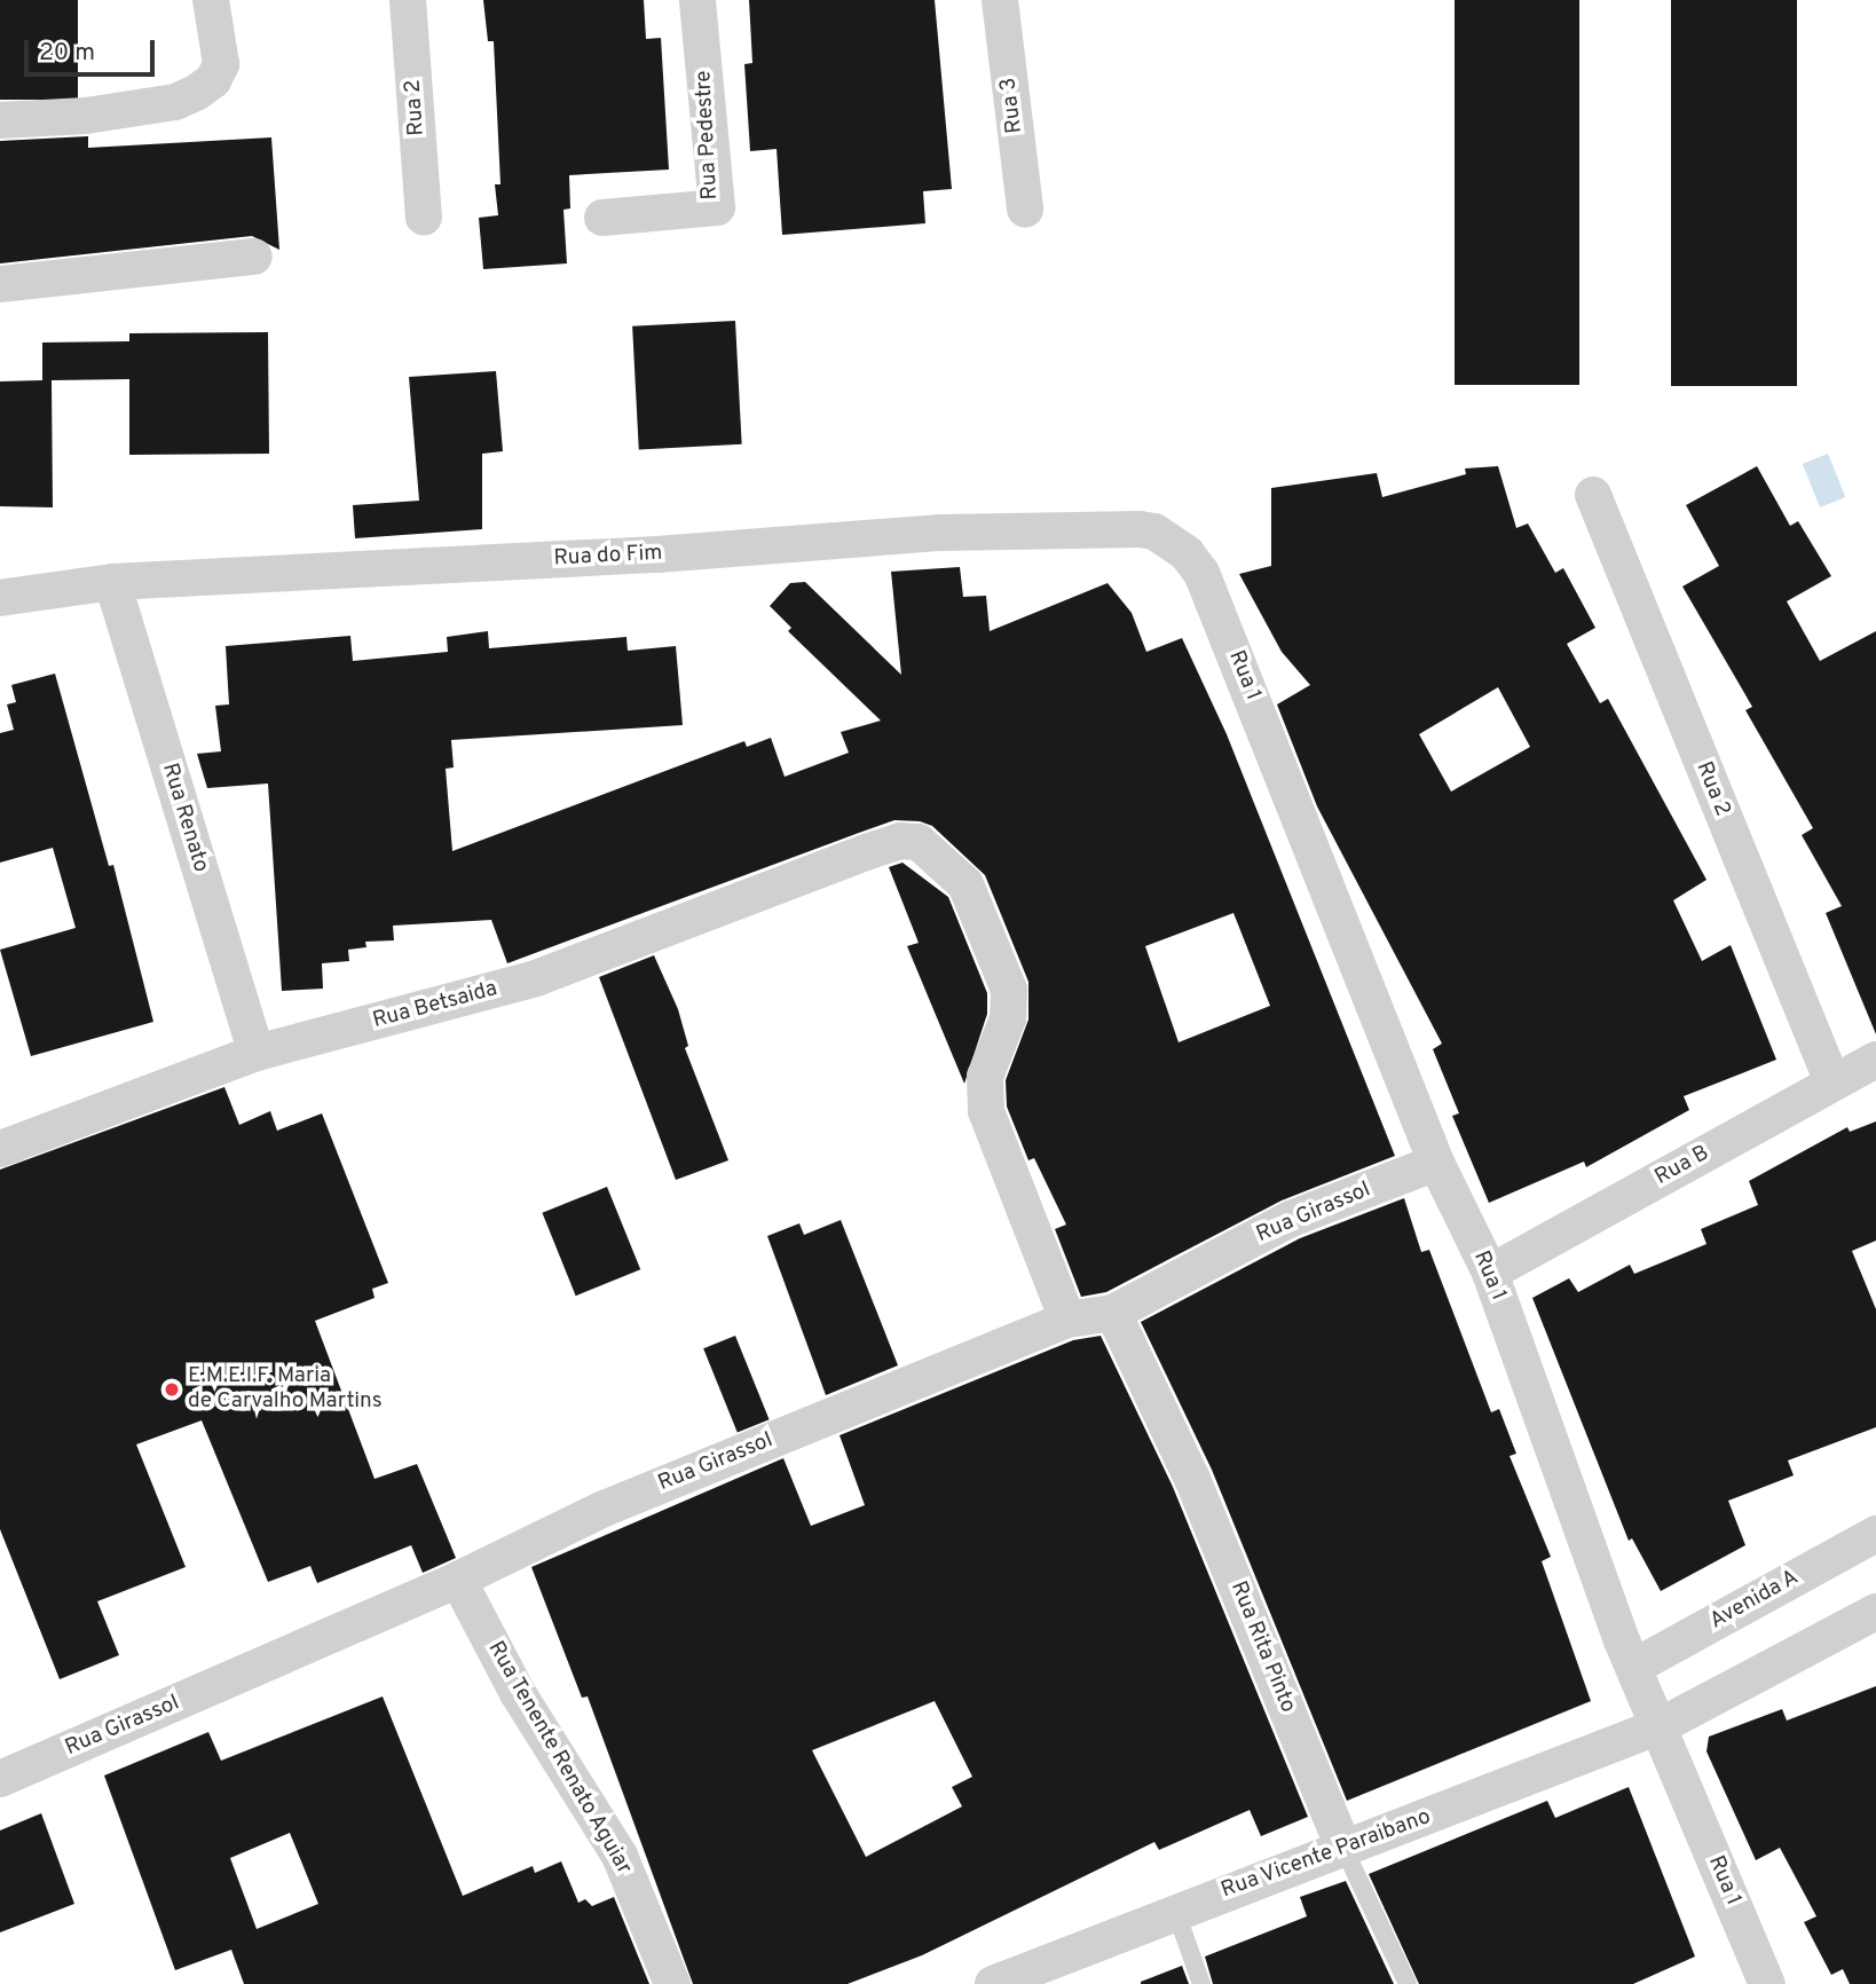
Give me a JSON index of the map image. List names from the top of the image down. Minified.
{"streets":{"street":["Rua 3","Rua 2","Rua Pedestre","Rua do Fim","Rua 1","Rua Renato","Rua Betsaida","Rua B","Rua Girassol","Avenida A","Rua Rita Pinto","Rua Tenente Renato Aguiar","Rua Vicente Paraibano"]},"crossings":[["Rua 2","Rua B"],["Rua do Fim","Rua 1"],["Rua do Fim","Rua Renato"],["Rua 1","Rua B"],["Rua 1","Rua Girassol"],["Rua 1","Avenida A"],["Rua 1","Rua Vicente Paraibano"],["Rua Renato","Rua Betsaida"],["Rua Betsaida","Rua Girassol"],["Rua Girassol","Rua Rita Pinto"],["Rua Girassol","Rua Tenente Renato Aguiar"],["Rua Rita Pinto","Rua Vicente Paraibano"]],"places":["E.M.E.I.F. Maria de Carvalho Martins"],"scale_bar":"20 m"}
